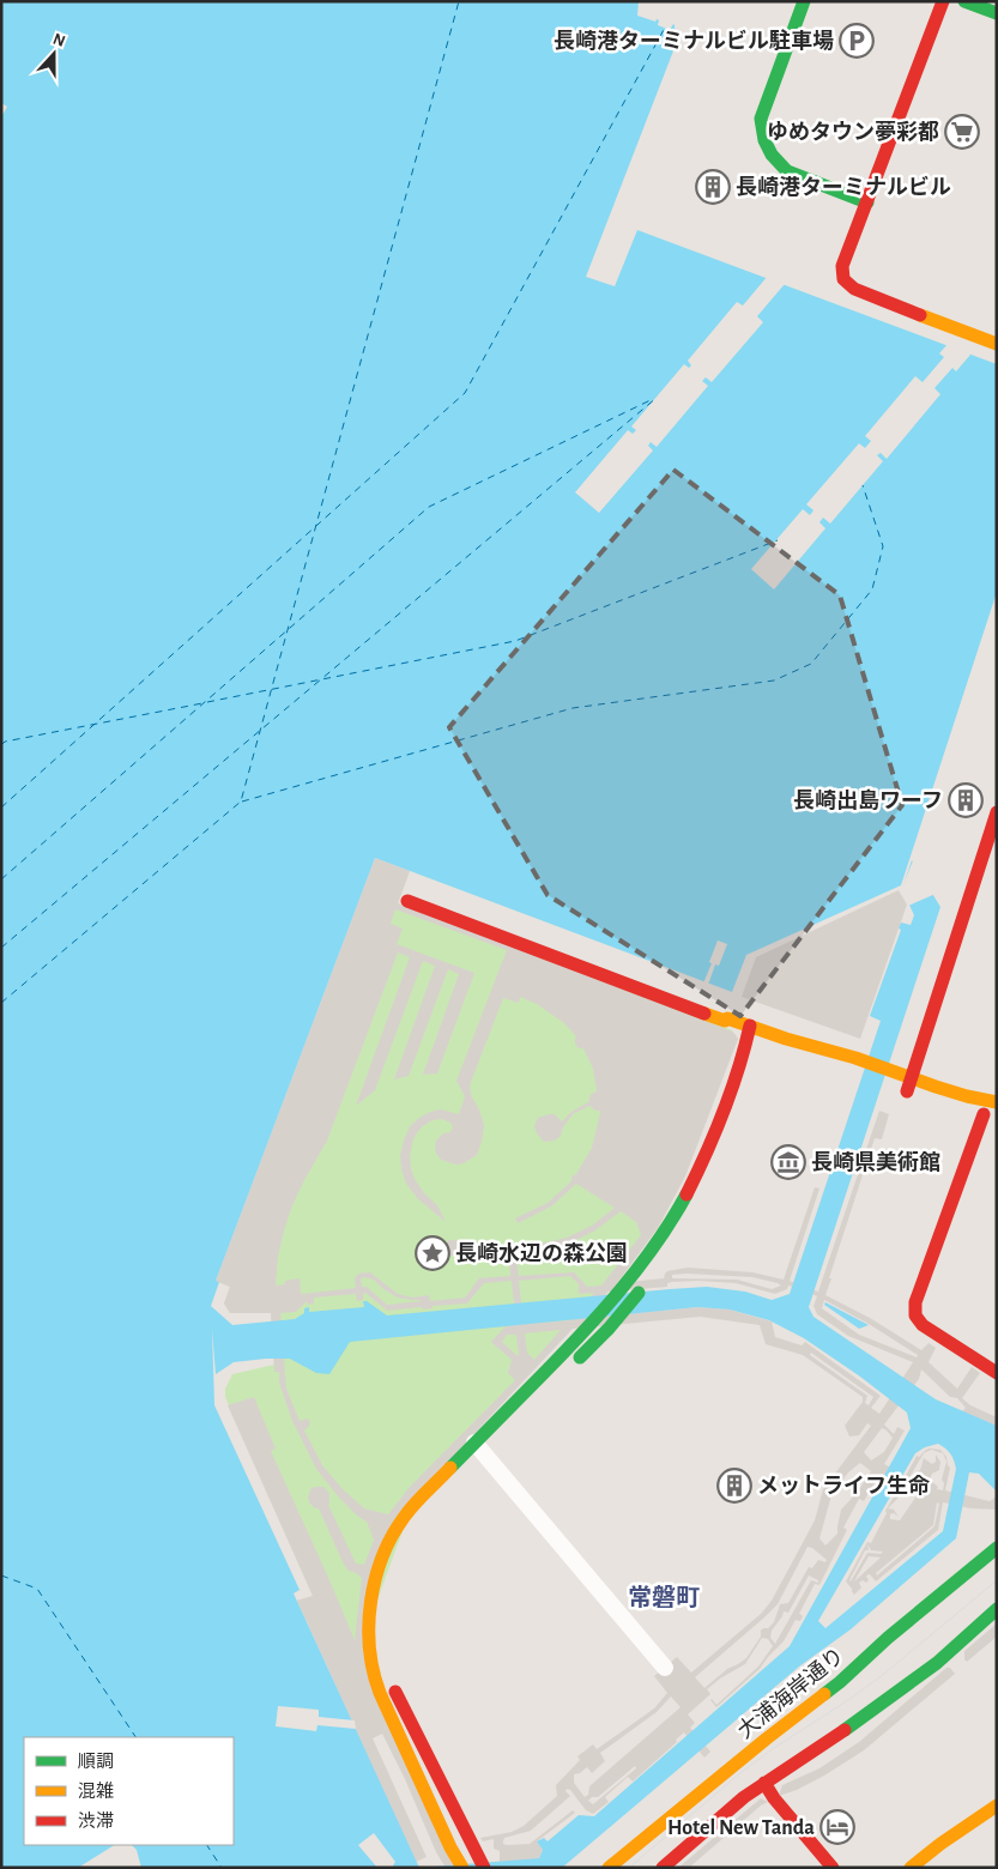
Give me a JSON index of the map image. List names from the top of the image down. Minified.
{"streets":{"main road":["大浦海岸通り"]},"districts":["常磐町"],"places":{"parking":["長崎港ターミナルビル駐車場"],"supermarket":["ゆめタウン夢彩都"],"building":["長崎港ターミナルビル","長崎出島ワーフ","メットライフ生命"],"museum":["長崎県美術館"],"place":["長崎水辺の森公園"],"hotel":["Hotel New Tanda"]},"legend":["順調","混雑","渋滞"],"north":"top"}
